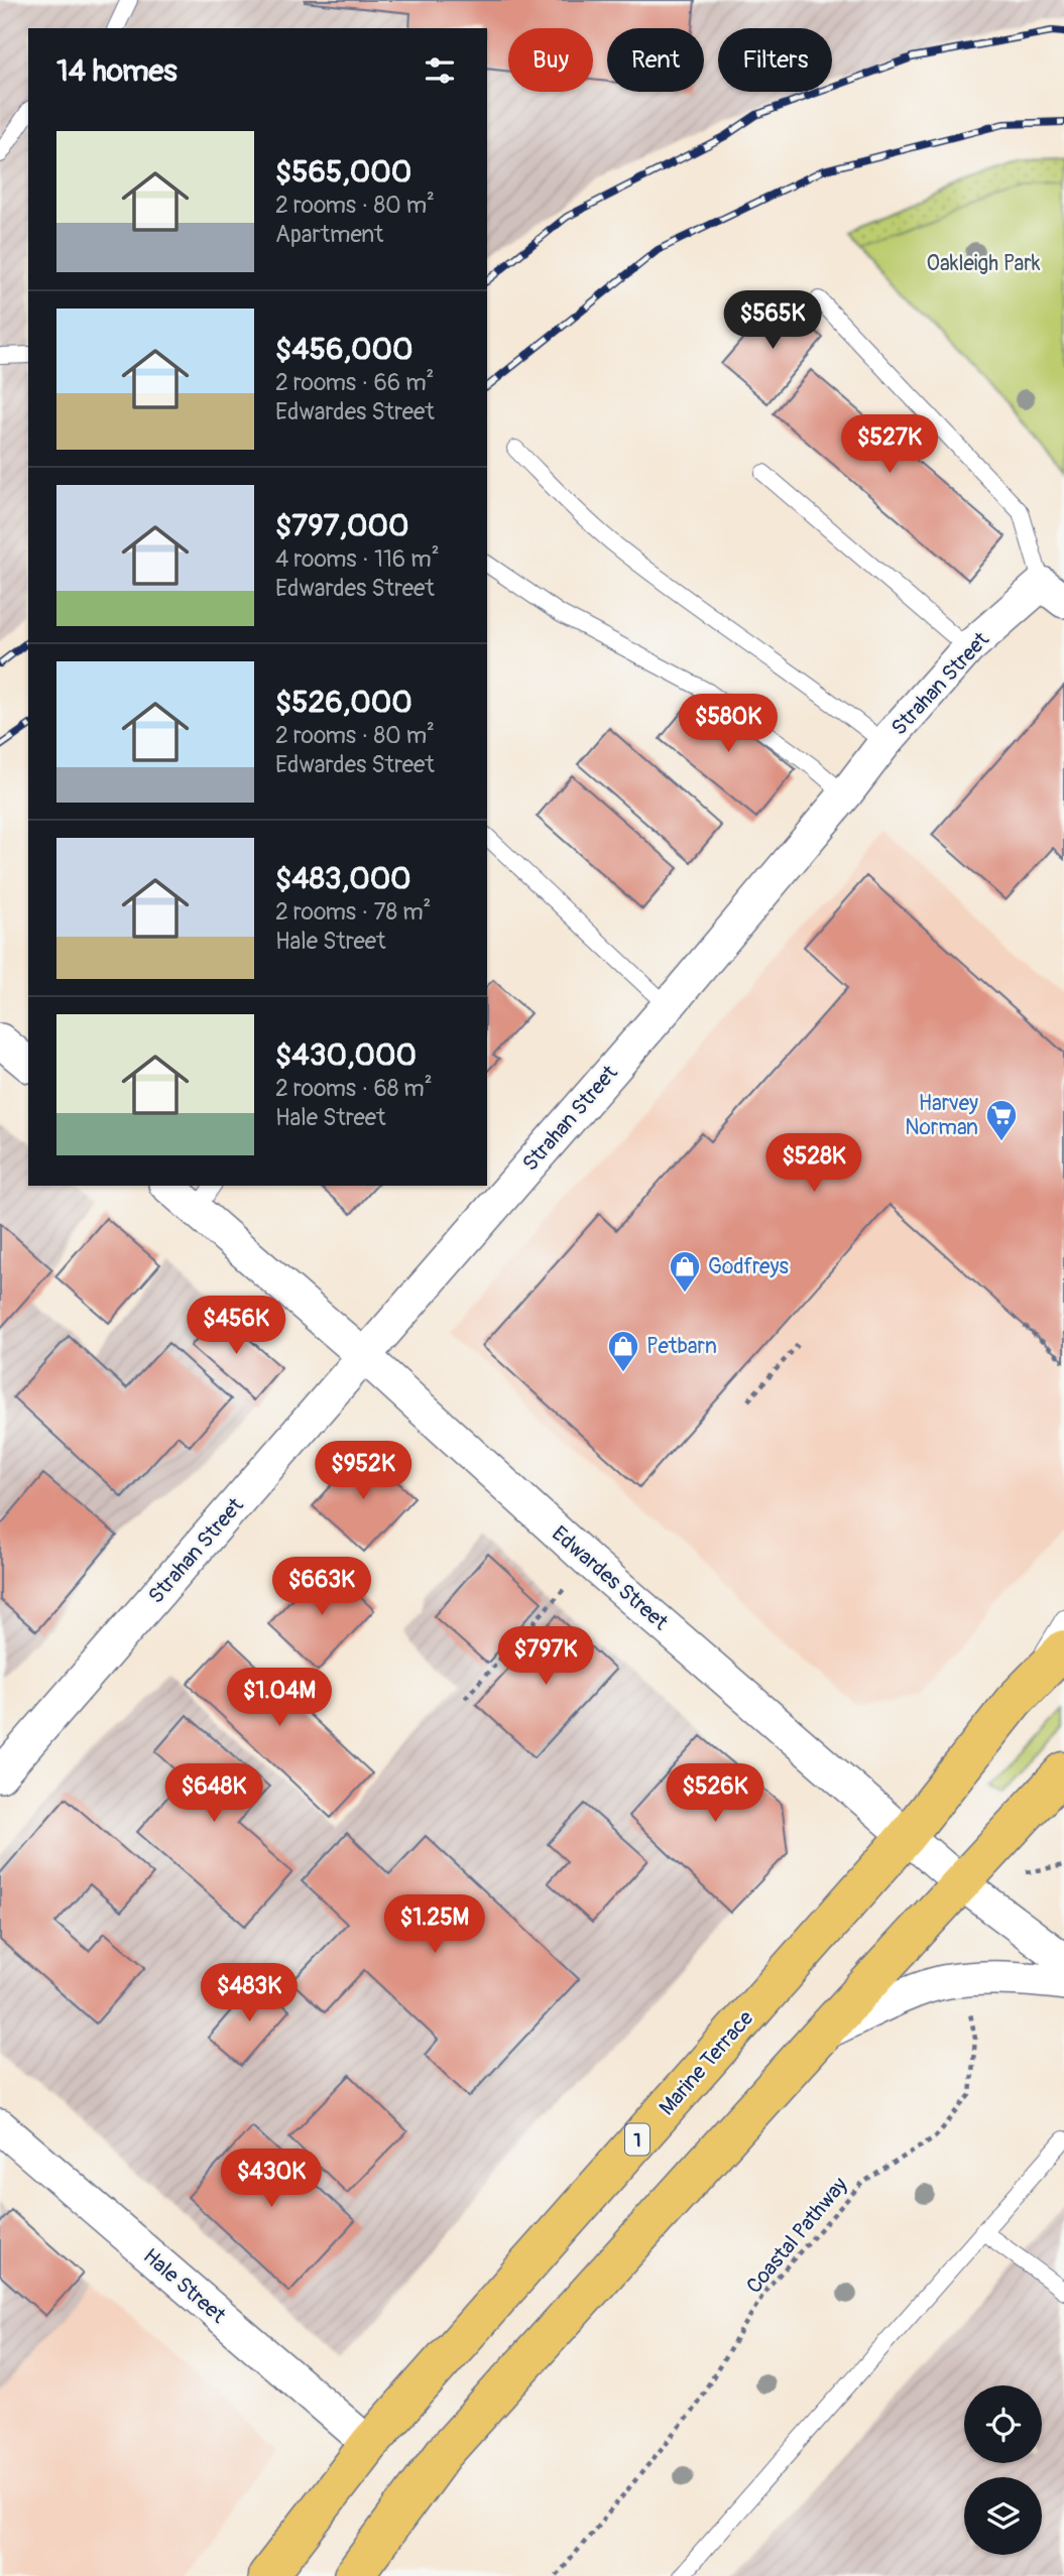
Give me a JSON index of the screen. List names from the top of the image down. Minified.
{"streets":{"highway":["Marine Terrace","1"],"street":["Strahan Street","Edwardes Street","Hale Street"],"path":["Coastal Pathway"]},"crossings":[["Strahan Street","Edwardes Street"],["Edwardes Street","Marine Terrace"],["Marine Terrace","Hale Street"]],"parks":["Oakleigh Park"],"places":{"supermarket":["Harvey Norman"],"shop":["Godfreys","Petbarn"]},"page":{"chip":["Buy","Rent","Filters"],"heading":"14 homes","list":[{"name":"$565,000","note":"2 rooms · 80 m² · Apartment"},{"name":"$456,000","note":"2 rooms · 66 m² · Edwardes Street"},{"name":"$797,000","note":"4 rooms · 116 m² · Edwardes Street"},{"name":"$526,000","note":"2 rooms · 80 m² · Edwardes Street"},{"name":"$483,000","note":"2 rooms · 78 m² · Hale Street"},{"name":"$430,000","note":"2 rooms · 68 m² · Hale Street"}],"price":["$565K","$527K","$580K","$528K","$456K","$952K","$663K","$797K","$1.04M","$648K","$526K","$1.25M","$483K","$430K"]}}
